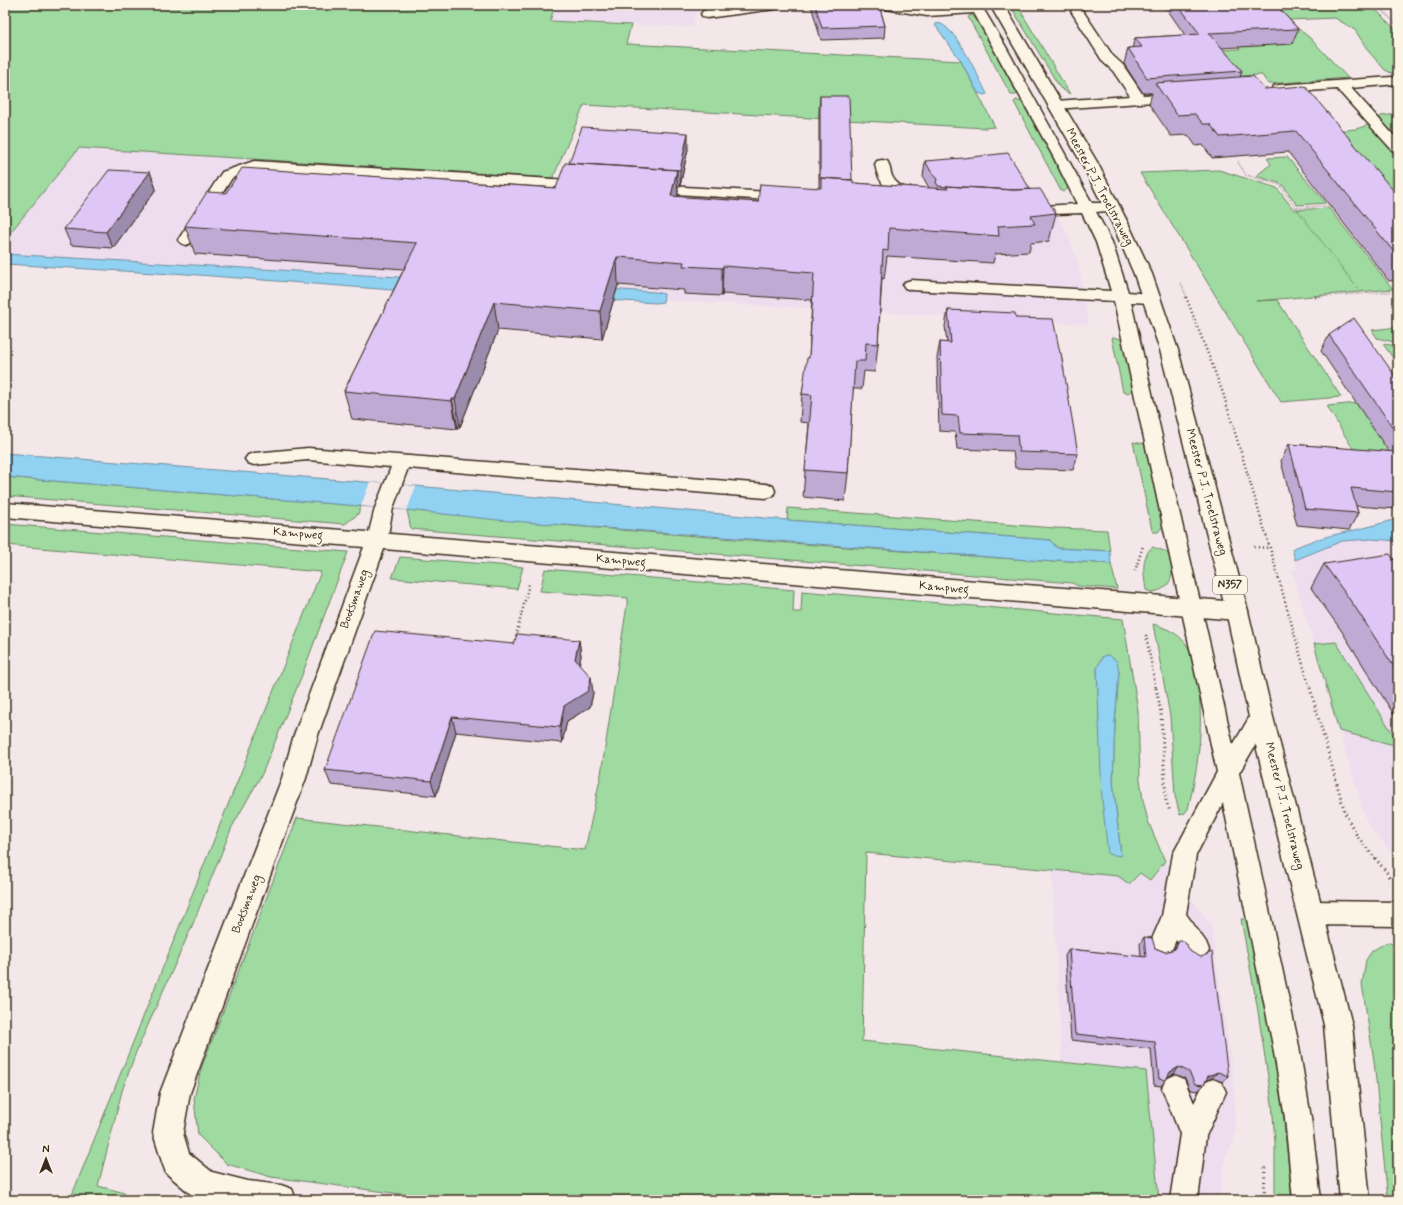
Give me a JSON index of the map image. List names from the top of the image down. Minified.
{"streets":{"street":["Meester P.J. Troelstraweg","Kampweg","N357","Bootsmaweg"]},"crossings":[["Meester P.J. Troelstraweg","Kampweg"],["Kampweg","Bootsmaweg"]],"north":"top"}
